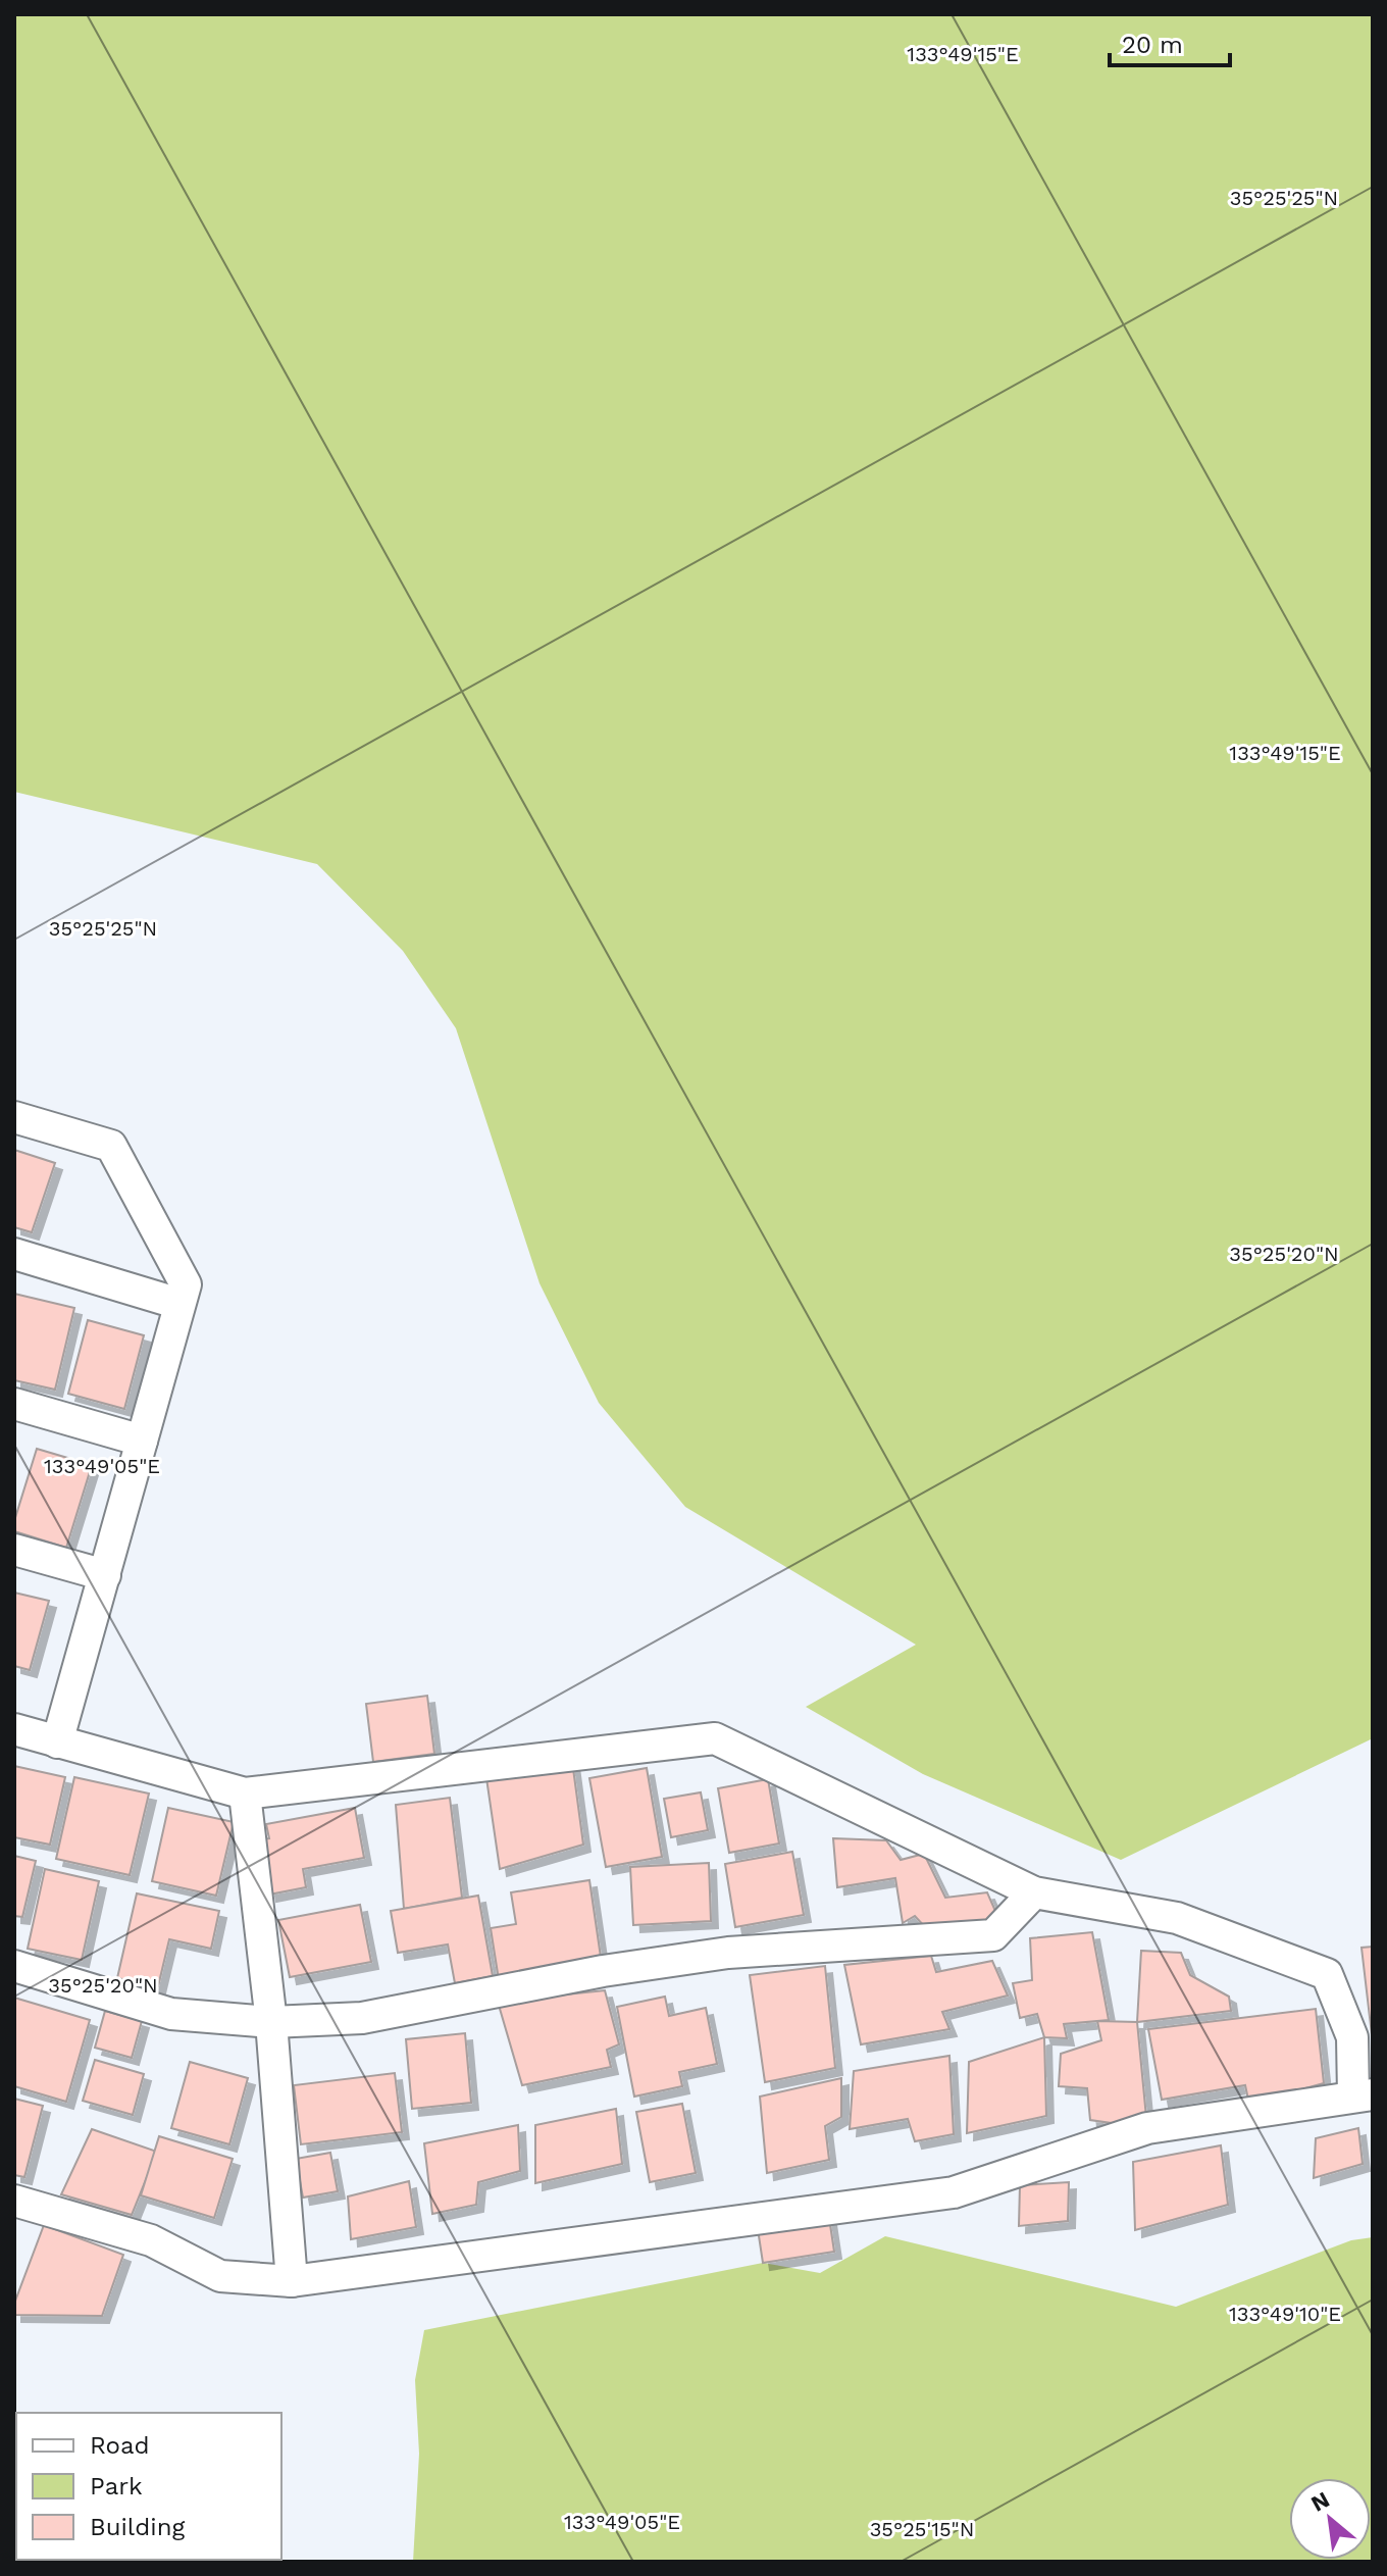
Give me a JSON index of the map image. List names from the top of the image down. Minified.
{"legend":["Road","Park","Building"],"scale_bar":"20 m","north":"top left","coordinates":["133°49'15\"E","35°25'25\"N","35°25'20\"N","133°49'05\"E","133°49'10\"E","35°25'15\"N"]}
